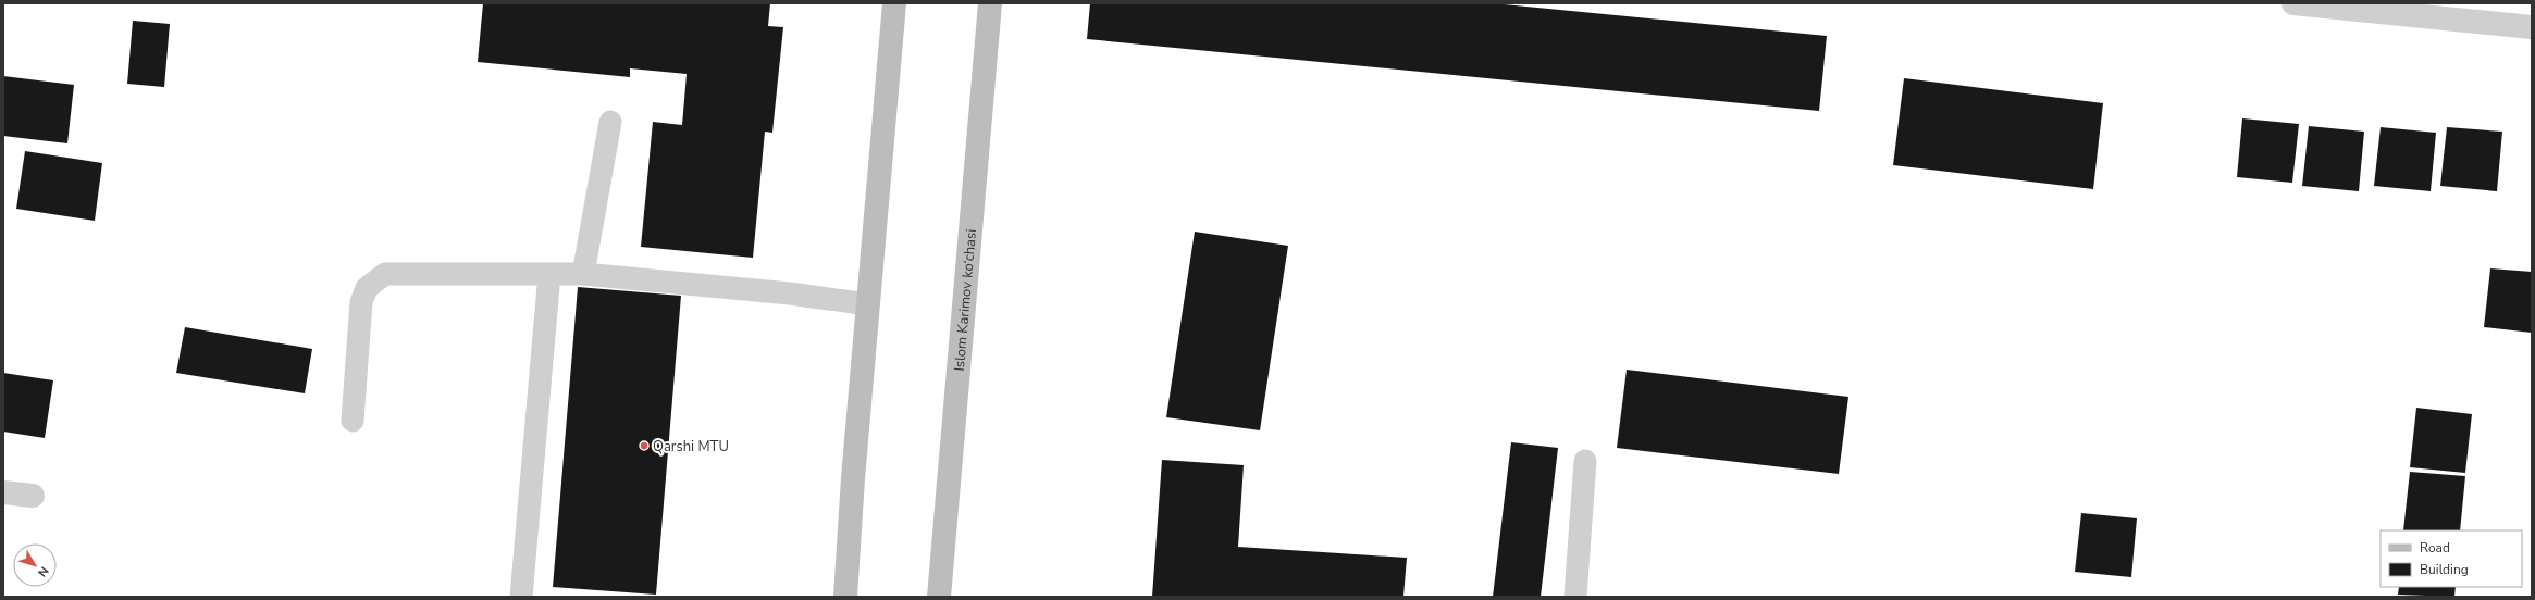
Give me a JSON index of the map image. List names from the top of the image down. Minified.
{"streets":{"main road":["Islom Karimov ko‘chasi"]},"places":["Qarshi MTU"],"legend":["Road","Building"],"north":"bottom right"}
